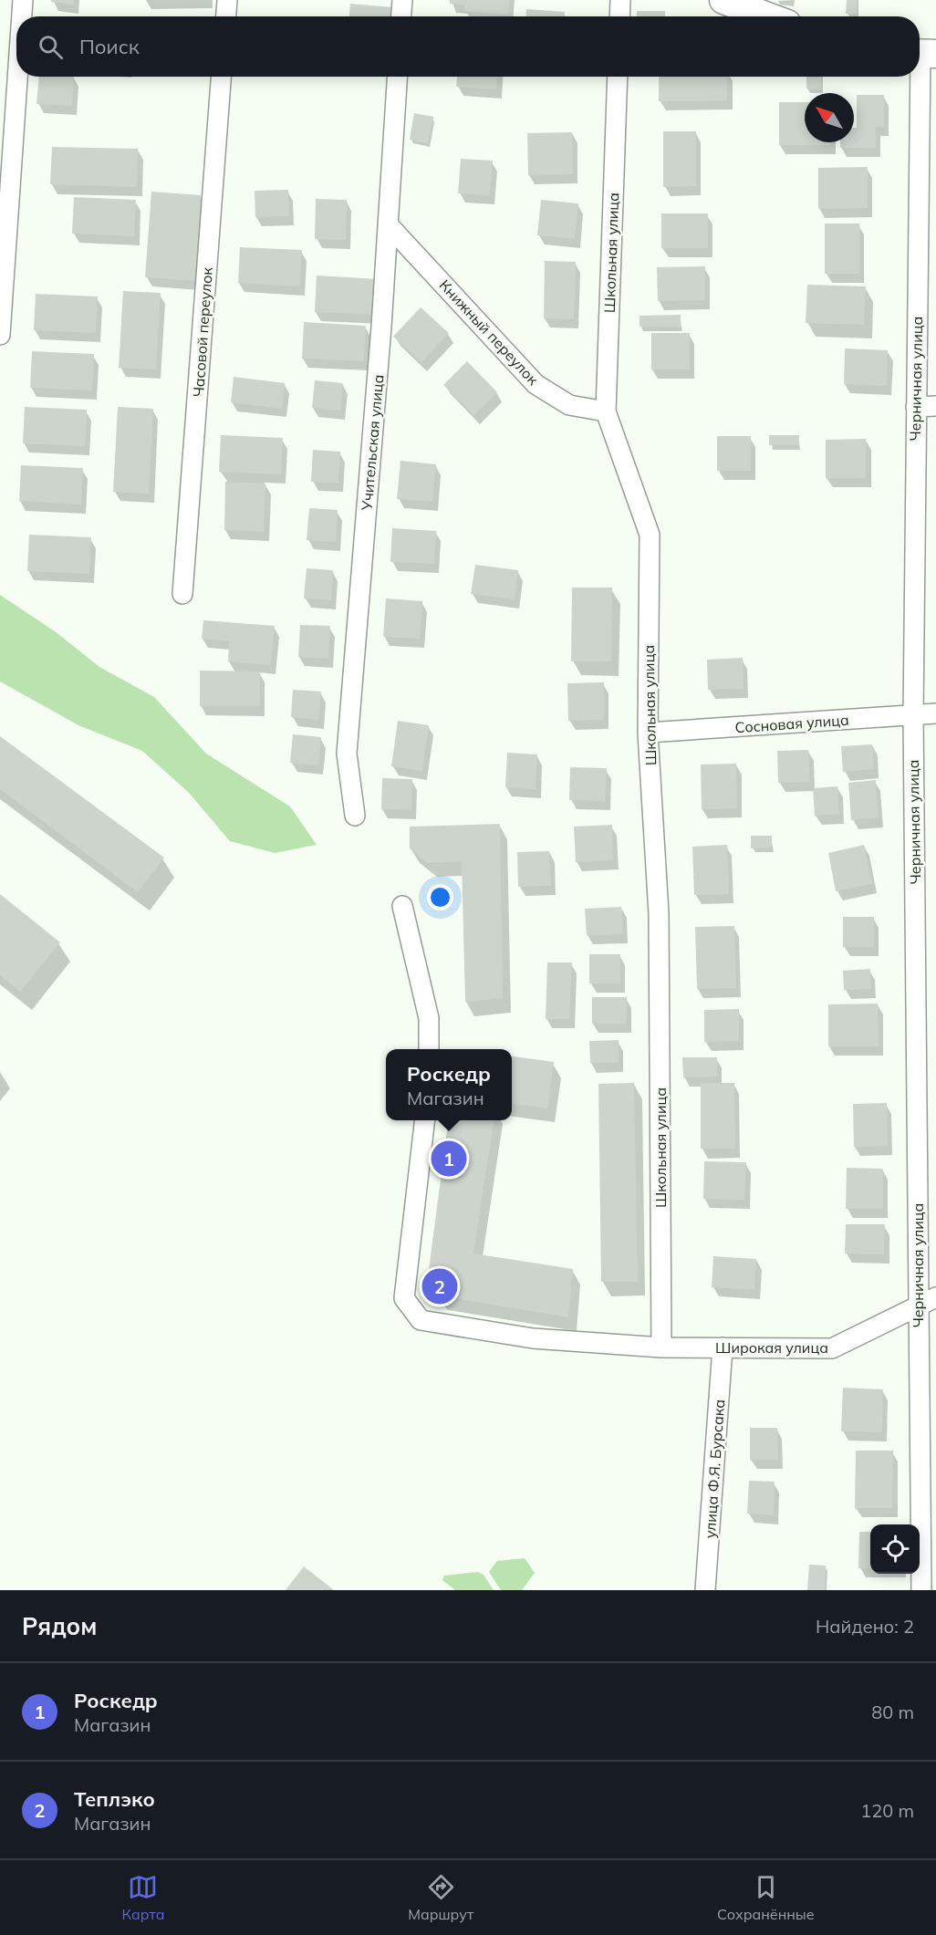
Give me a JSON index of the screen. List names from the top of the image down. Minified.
{"streets":{"street":["Школьная улица","Часовой переулок","Книжный переулок","Черничная улица","Учительская улица","Сосновая улица","Широкая улица","улица Ф.Я. Бурсака"]},"crossings":[["Школьная улица","Книжный переулок"],["Школьная улица","Сосновая улица"],["Школьная улица","Широкая улица"],["Книжный переулок","Учительская улица"],["Черничная улица","Сосновая улица"],["Черничная улица","Широкая улица"],["Широкая улица","улица Ф.Я. Бурсака"]],"north":"top left","page":{"search":"Поиск","popup":["Роскедр","Магазин"],"pins":["1","2"],"heading":["Рядом","Найдено: 2"],"list":[{"mark":"1","name":"Роскедр","note":"Магазин","value":"80 m"},{"mark":"2","name":"Теплэко","note":"Магазин","value":"120 m"}],"nav":["Карта","Маршрут","Сохранённые"]}}
